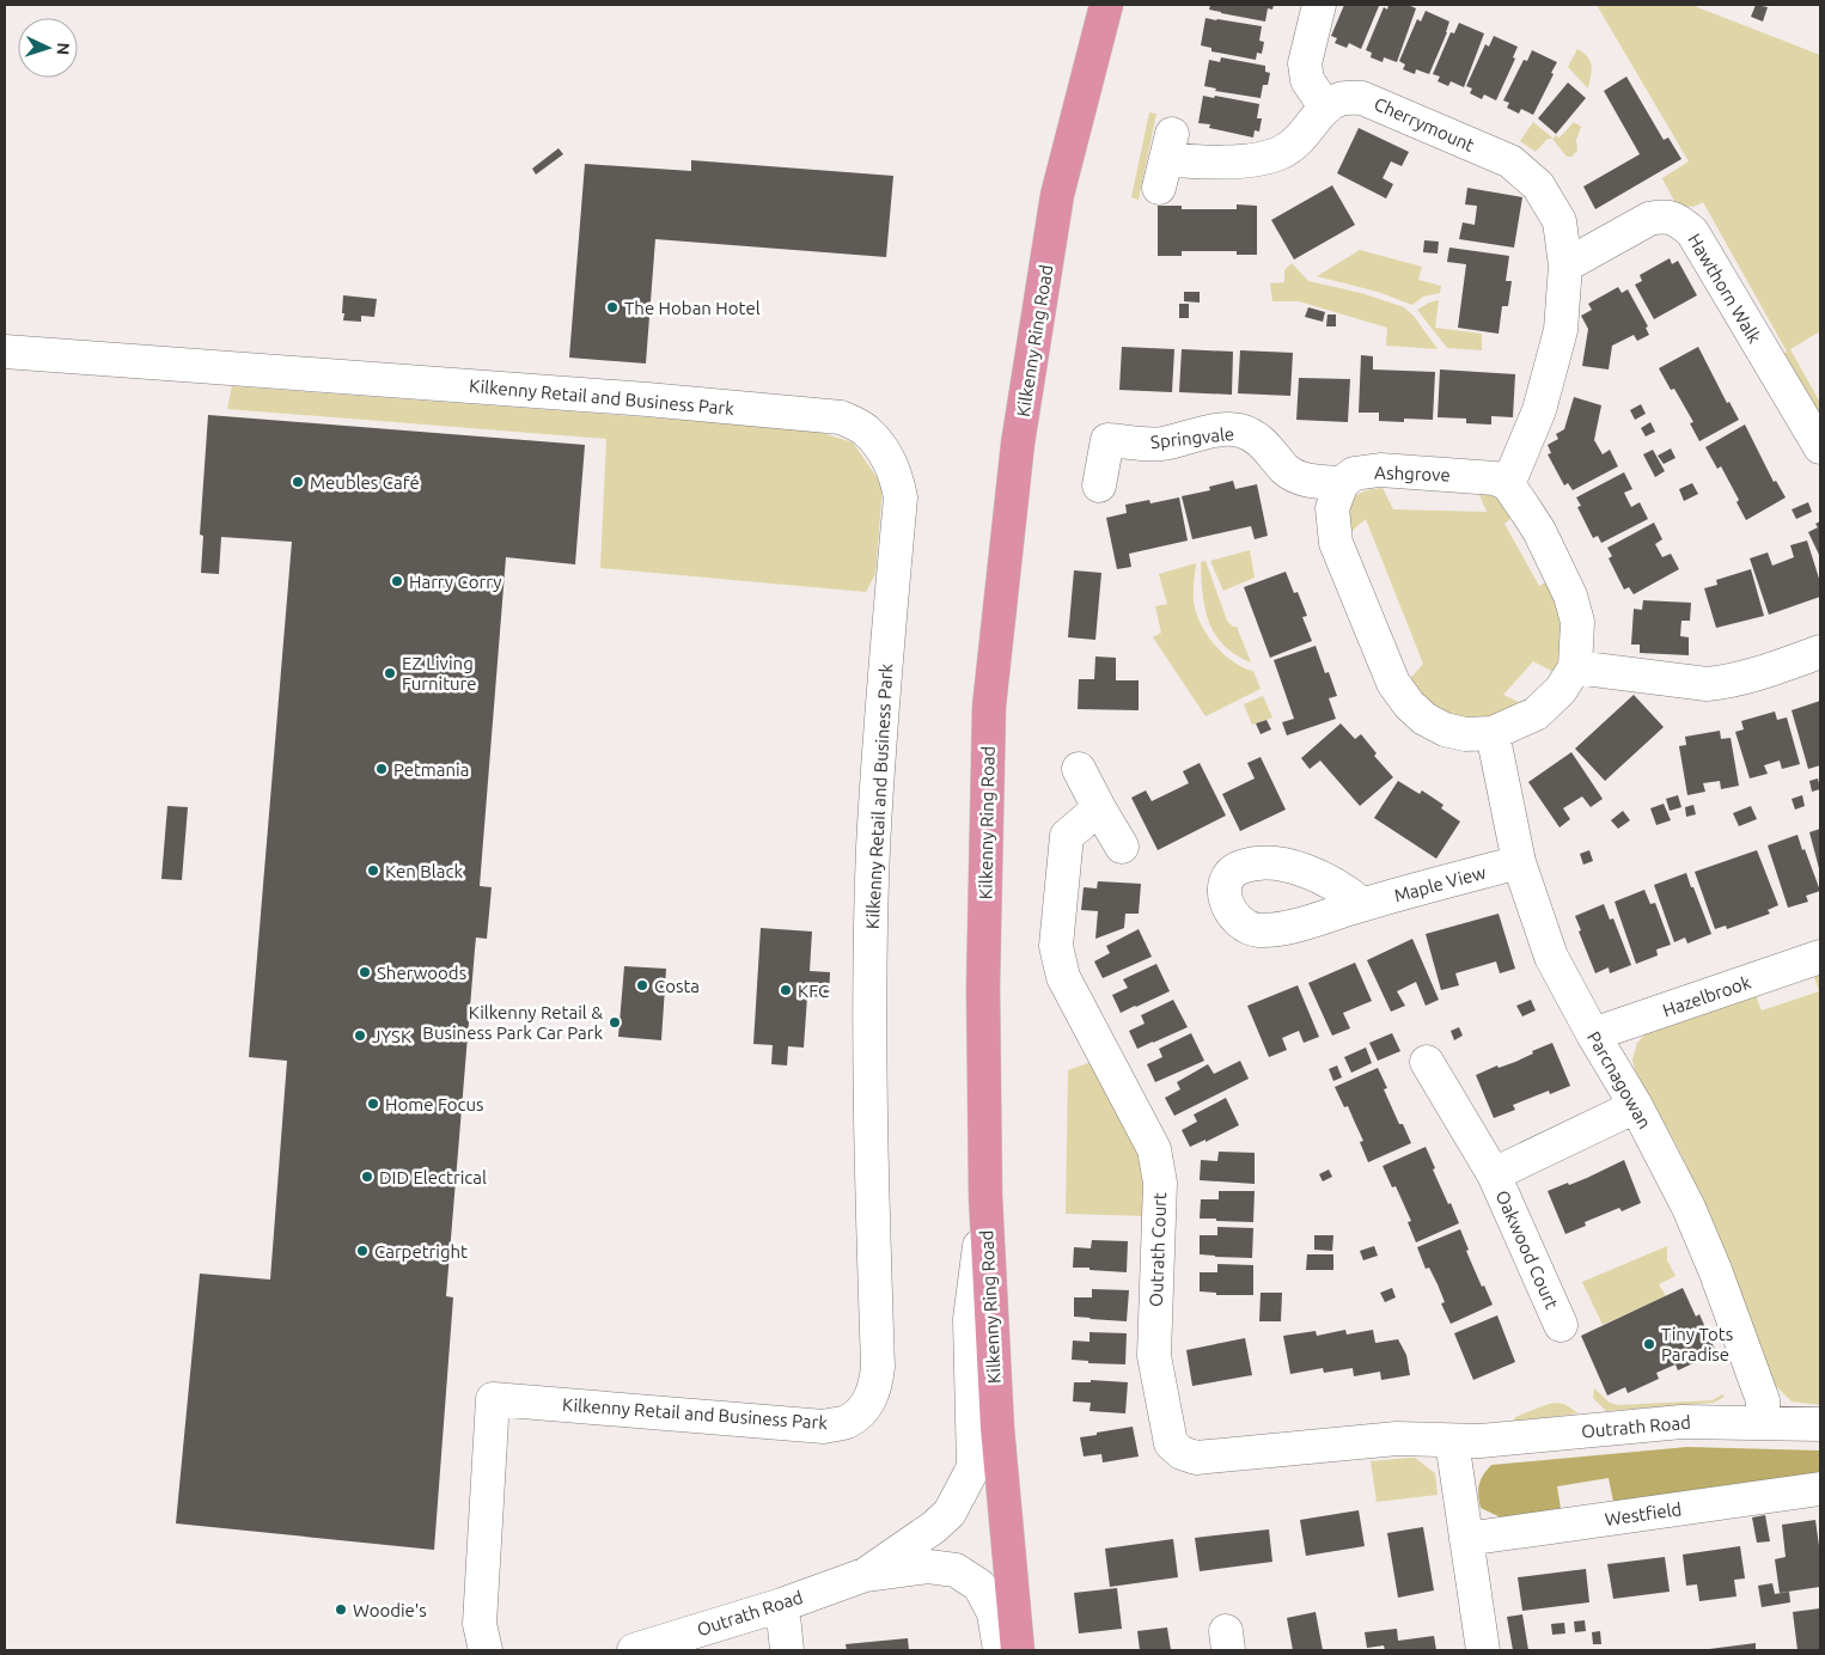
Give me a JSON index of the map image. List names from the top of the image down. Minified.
{"streets":{"highway":["Kilkenny Ring Road"],"street":["Cherrymount","Hawthorn Walk","Kilkenny Retail and Business Park","Springvale","Ashgrove","Maple View","Hazelbrook","Parcnagowan","Outrath Court","Oakwood Court","Outrath Road","Westfield"]},"crossings":[["Cherrymount","Hawthorn Walk"],["Kilkenny Ring Road","Outrath Road"],["Springvale","Ashgrove"],["Maple View","Parcnagowan"],["Hazelbrook","Parcnagowan"],["Parcnagowan","Oakwood Court"],["Parcnagowan","Outrath Road"],["Outrath Court","Outrath Road"]],"places":["The Hoban Hotel","Meubles Café","Harry Corry","EZ Living Furniture","Petmania","Ken Black","Sherwoods","Costa","KFC","Kilkenny Retail & Business Park Car Park","JYSK","Home Focus","DID Electrical","Carpetright","Tiny Tots Paradise","Woodie's"],"north":"right"}
